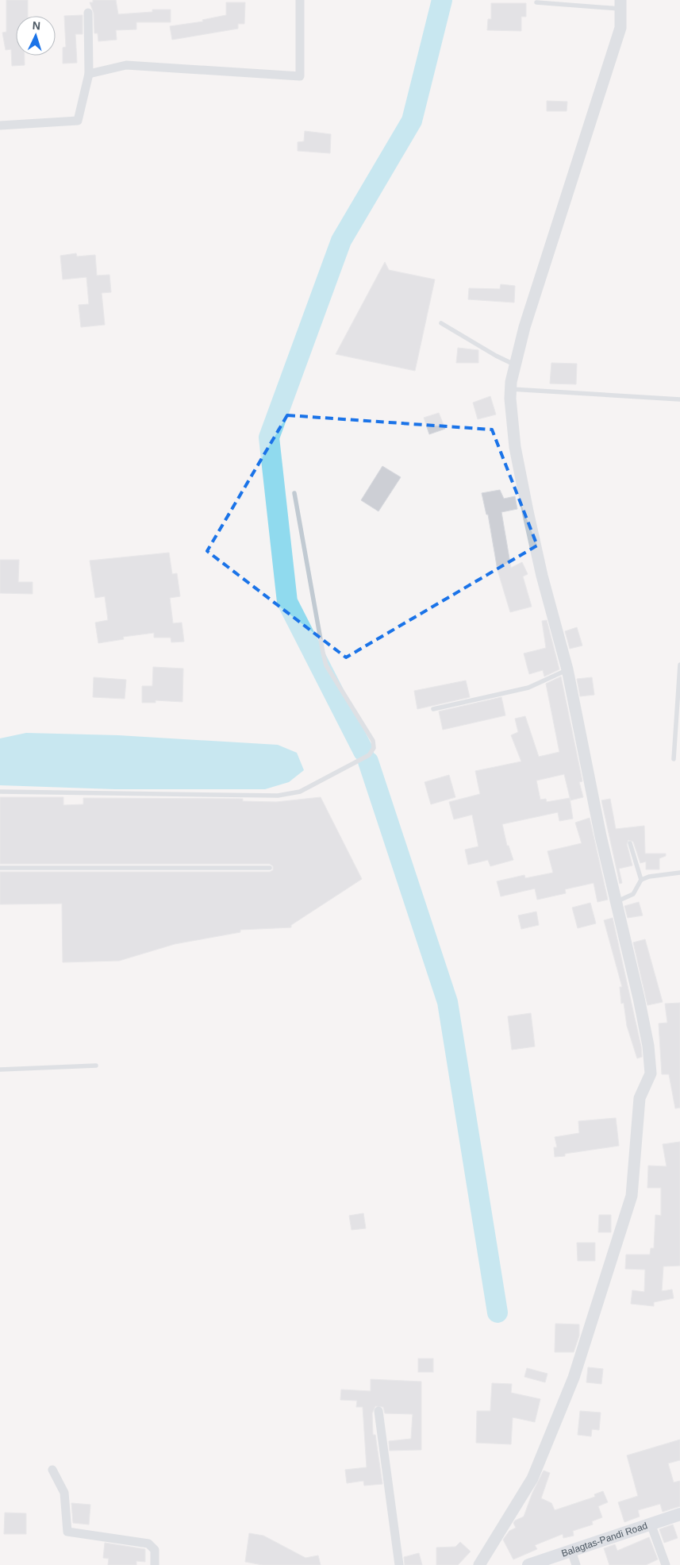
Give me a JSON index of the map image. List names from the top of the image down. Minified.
{"streets":{"main road":["Balagtas-Pandi Road"]},"north":"top"}
